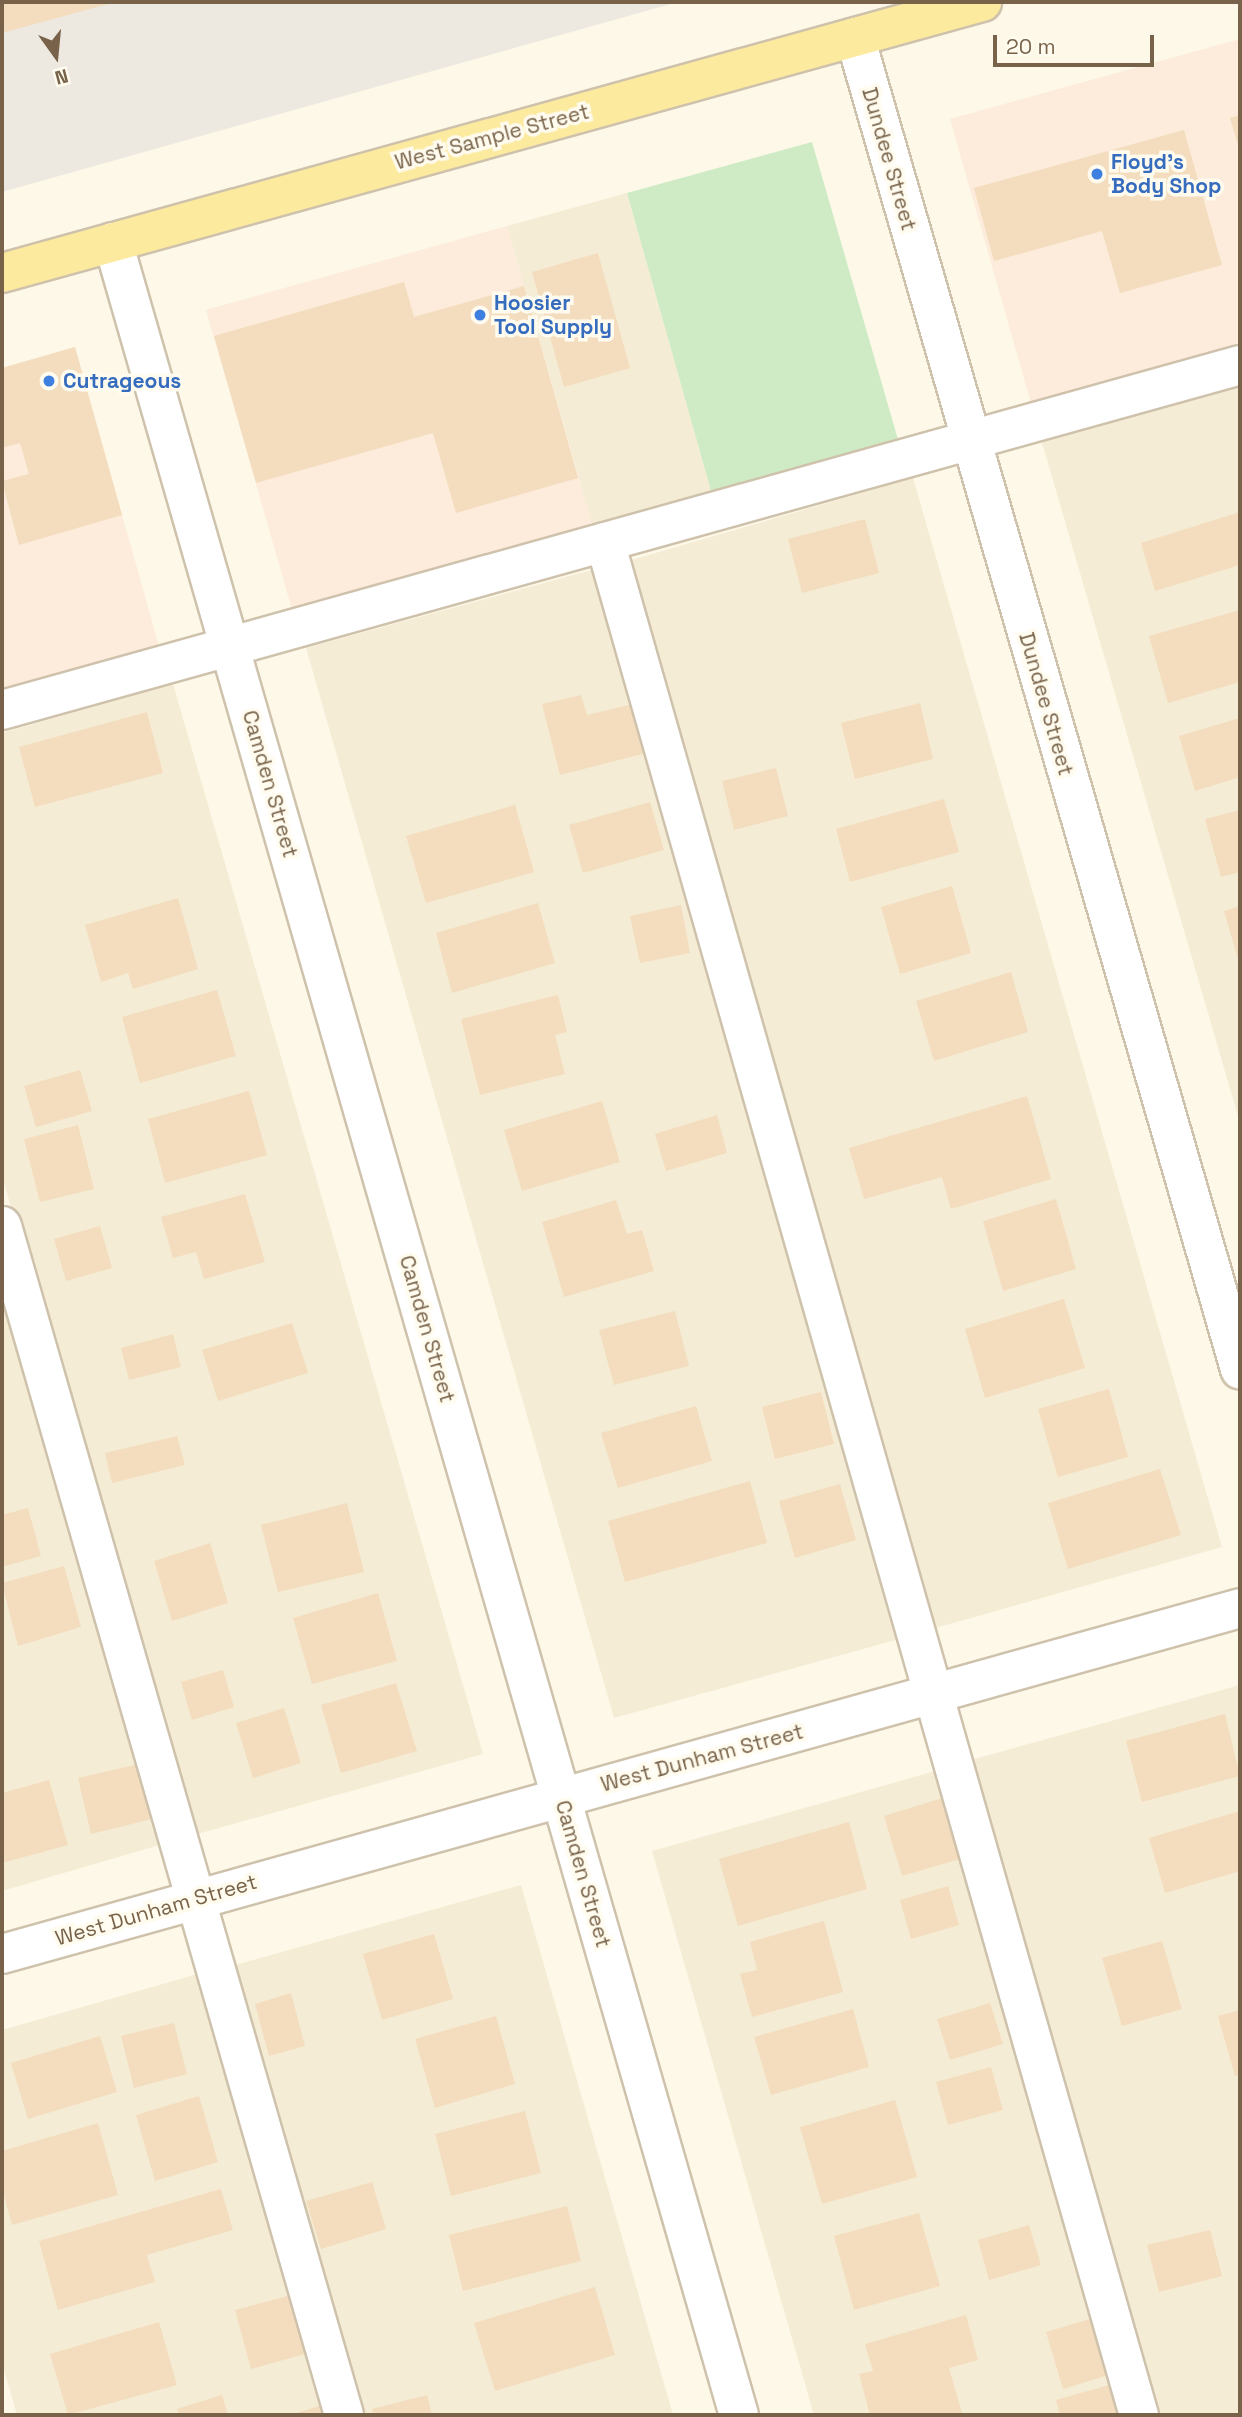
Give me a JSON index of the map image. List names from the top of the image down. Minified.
{"streets":{"main road":["West Sample Street"],"street":["Dundee Street","Camden Street","West Dunham Street"]},"crossings":[["West Sample Street","Dundee Street"],["West Sample Street","Camden Street"],["Camden Street","West Dunham Street"]],"places":["Floyd's Body Shop","Hoosier Tool Supply","Cutrageous"],"scale_bar":"20 m","north":"bottom"}
